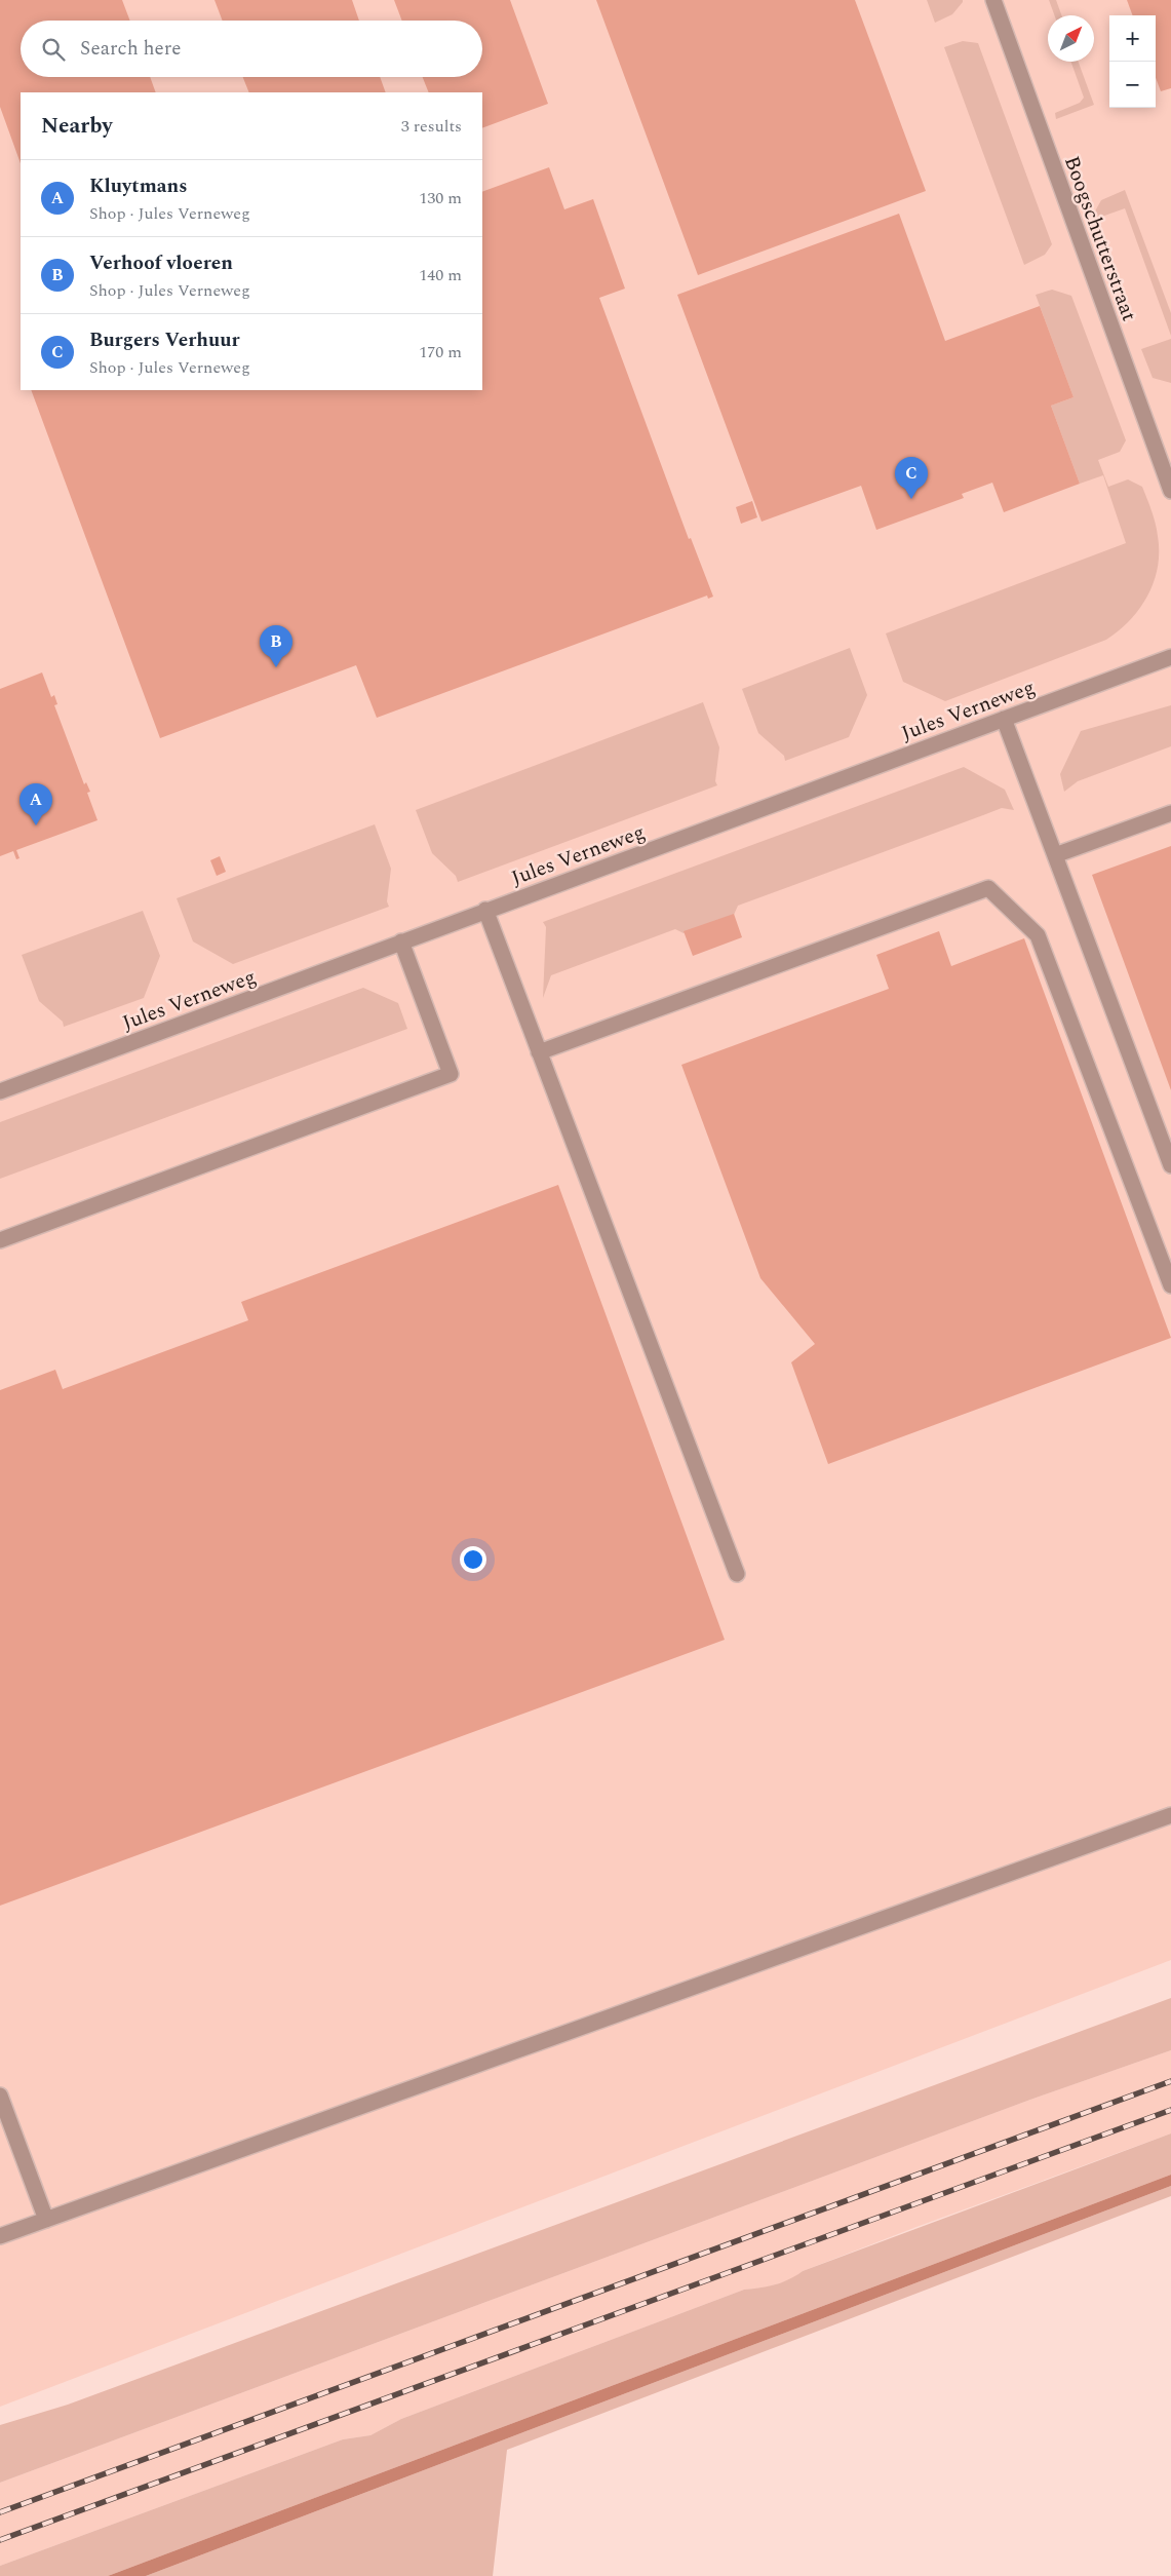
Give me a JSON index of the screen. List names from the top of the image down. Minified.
{"streets":{"street":["Boogschutterstraat","Jules Verneweg"]},"north":"top right","page":{"map_buttons":["+","−"],"search":"Search here","heading":["Nearby","3 results"],"list":[{"mark":"A","name":"Kluytmans","note":"Shop · Jules Verneweg","value":"130 m"},{"mark":"B","name":"Verhoof vloeren","note":"Shop · Jules Verneweg","value":"140 m"},{"mark":"C","name":"Burgers Verhuur","note":"Shop · Jules Verneweg","value":"170 m"}],"pins":["C","B","A"]}}
